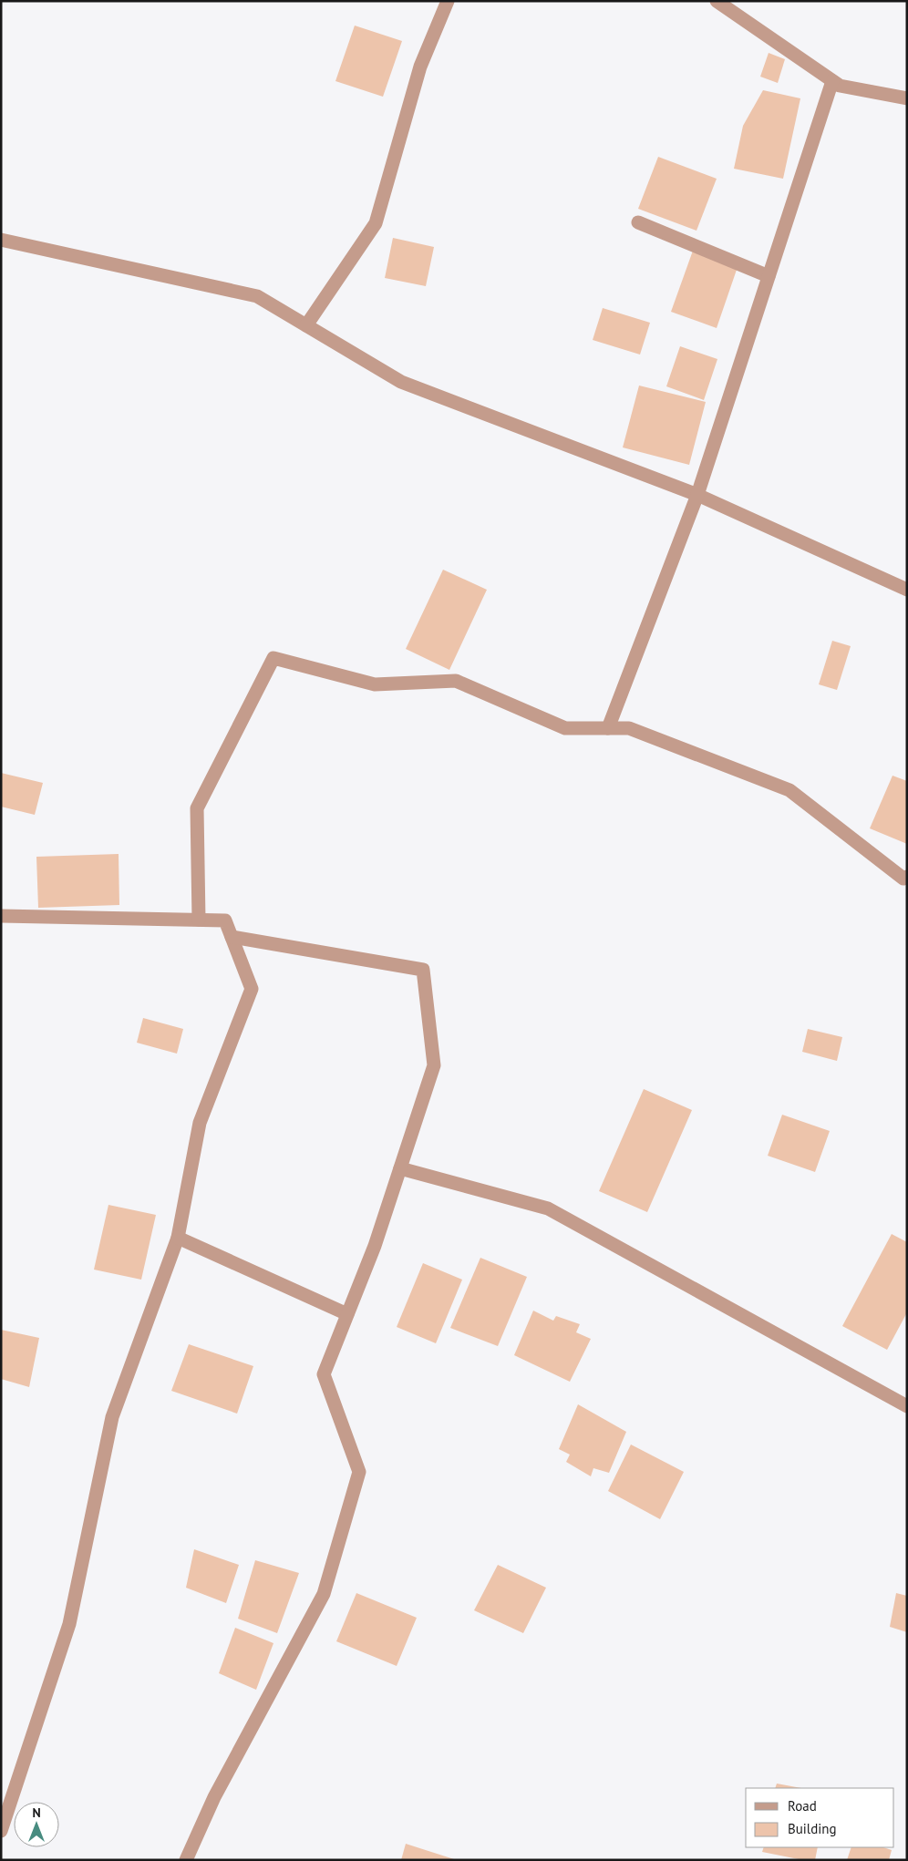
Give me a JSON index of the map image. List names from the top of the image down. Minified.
{"legend":["Road","Building"],"north":"top"}
